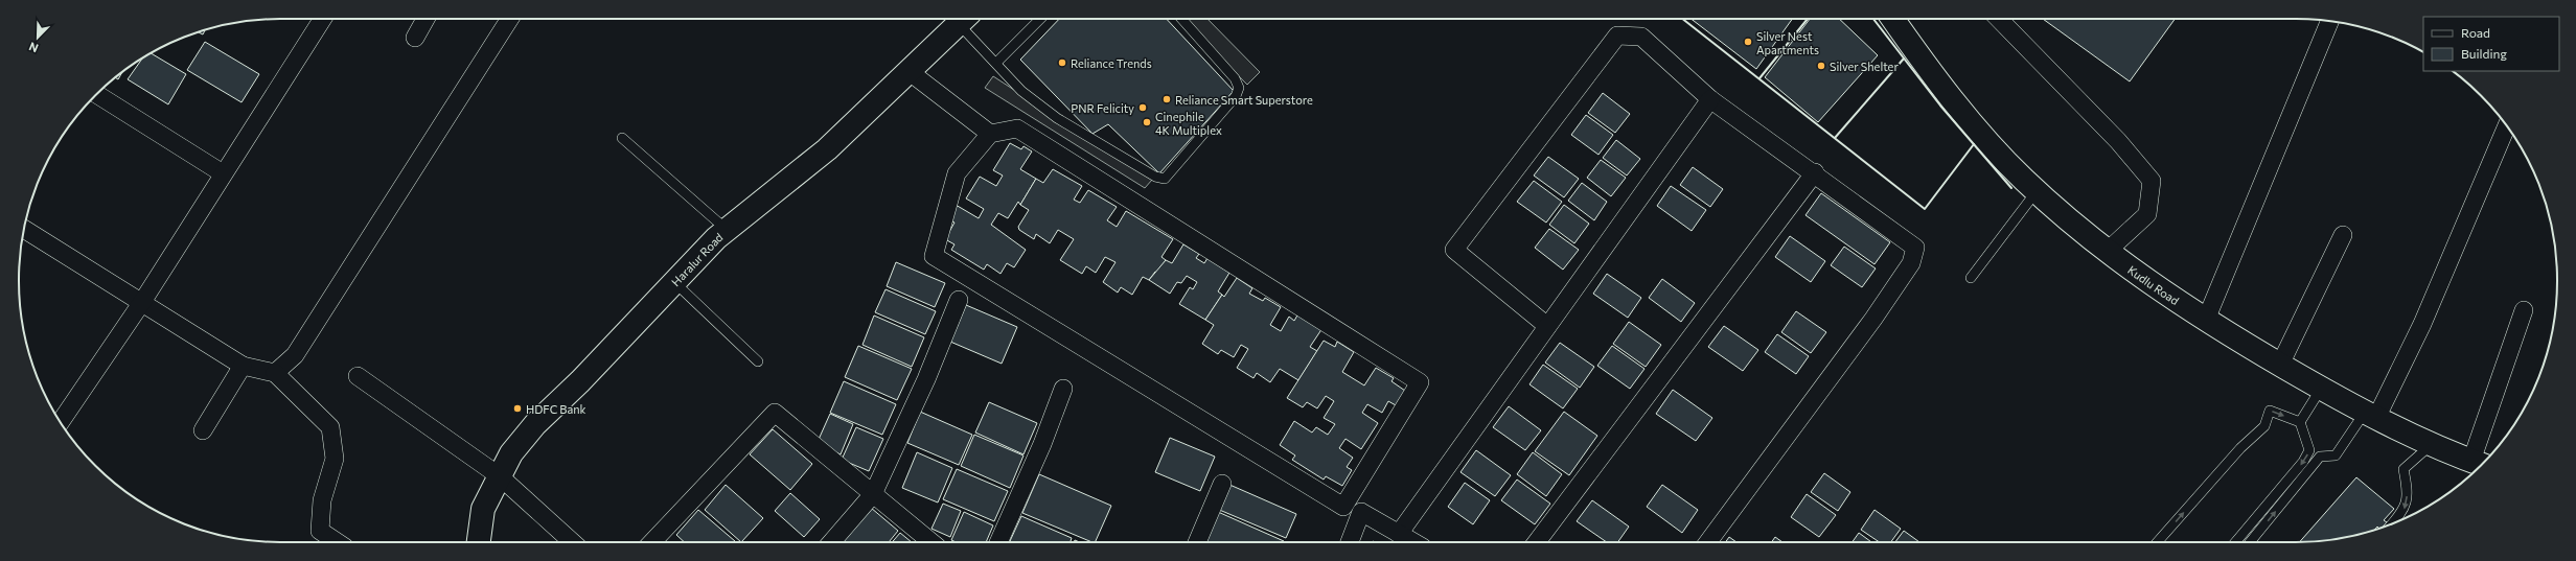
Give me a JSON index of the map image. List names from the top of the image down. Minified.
{"streets":{"street":["Haralur Road","Kudlu Road"]},"places":["Silver Nest Apartments","Reliance Trends","Silver Shelter","Reliance Smart Superstore","PNR Felicity","Cinephile 4K Multiplex","HDFC Bank"],"legend":["Road","Building"],"north":"bottom left"}
